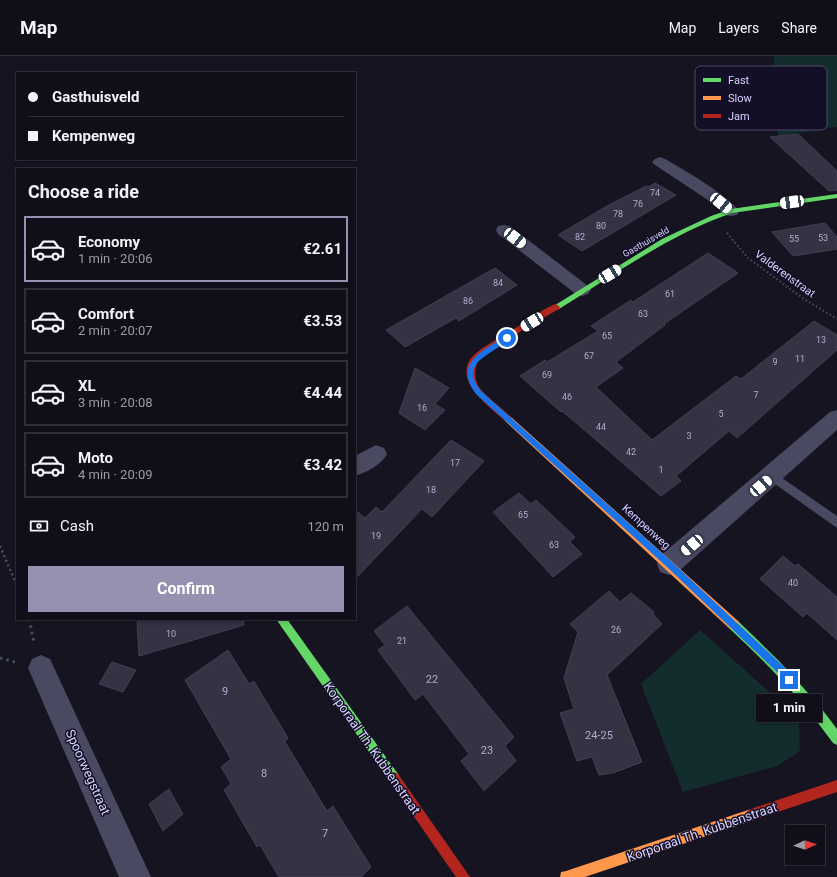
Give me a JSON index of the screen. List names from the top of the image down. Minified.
{"streets":{"street":["Gasthuisveld","Kempenweg","Korporaal Th. Kubbenstraat","Spoorwegstraat"],"path":["Valderenstraat"]},"crossings":[["Gasthuisveld","Valderenstraat"],["Gasthuisveld","Kempenweg"]],"house_numbers":["74","76","78","80","82","53","55","84","61","86","63","65","13","67","11","9","69","7","46","16","5","44","3","42","17","1","18","65","19","63","40","26","10","21","22","9","24-25","23","8","7"],"legend":["Fast","Slow","Jam"],"north":"right","page":{"header":"Map","nav":["Map","Layers","Share"],"banner":["Gasthuisveld","Kempenweg"],"heading":"Choose a ride","list":[{"name":"Economy","note":"1 min · 20:06","value":"€2.61"},{"name":"Comfort","note":"2 min · 20:07","value":"€3.53"},{"name":"XL","note":"3 min · 20:08","value":"€4.44"},{"name":"Moto","note":"4 min · 20:09","value":"€3.42"}],"pay":["Cash","120 m"],"buttons":"Confirm","bubble":"1 min"}}
